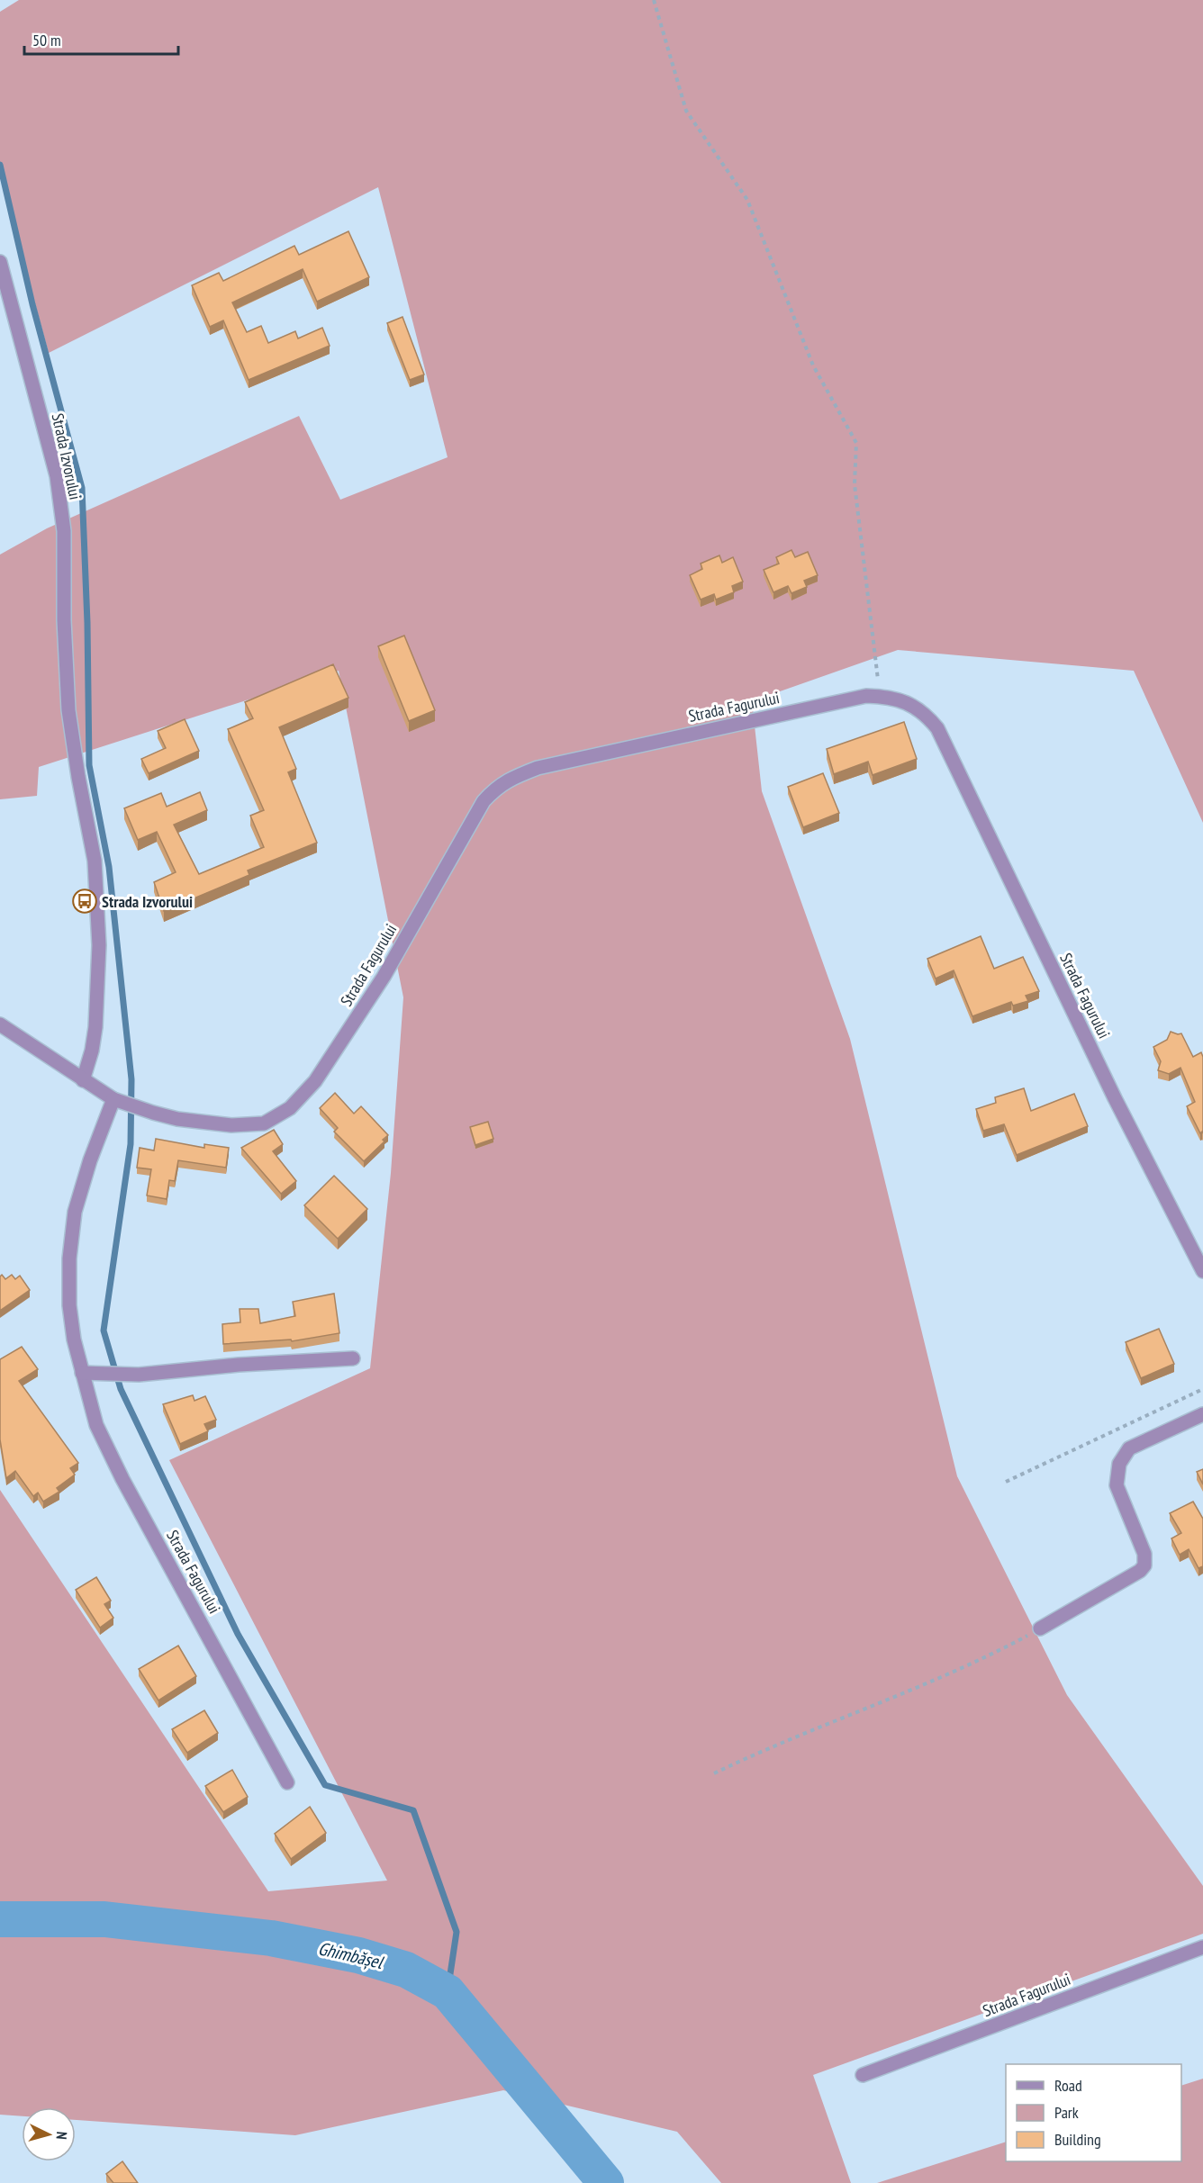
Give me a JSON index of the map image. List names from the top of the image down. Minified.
{"streets":{"street":["Strada Izvorului","Strada Fagurului"]},"crossings":[["Strada Izvorului","Strada Fagurului"]],"water":["Ghimbășel"],"places":{"bus stop":["Strada Izvorului"]},"legend":["Road","Park","Building"],"scale_bar":"50 m","north":"right"}
